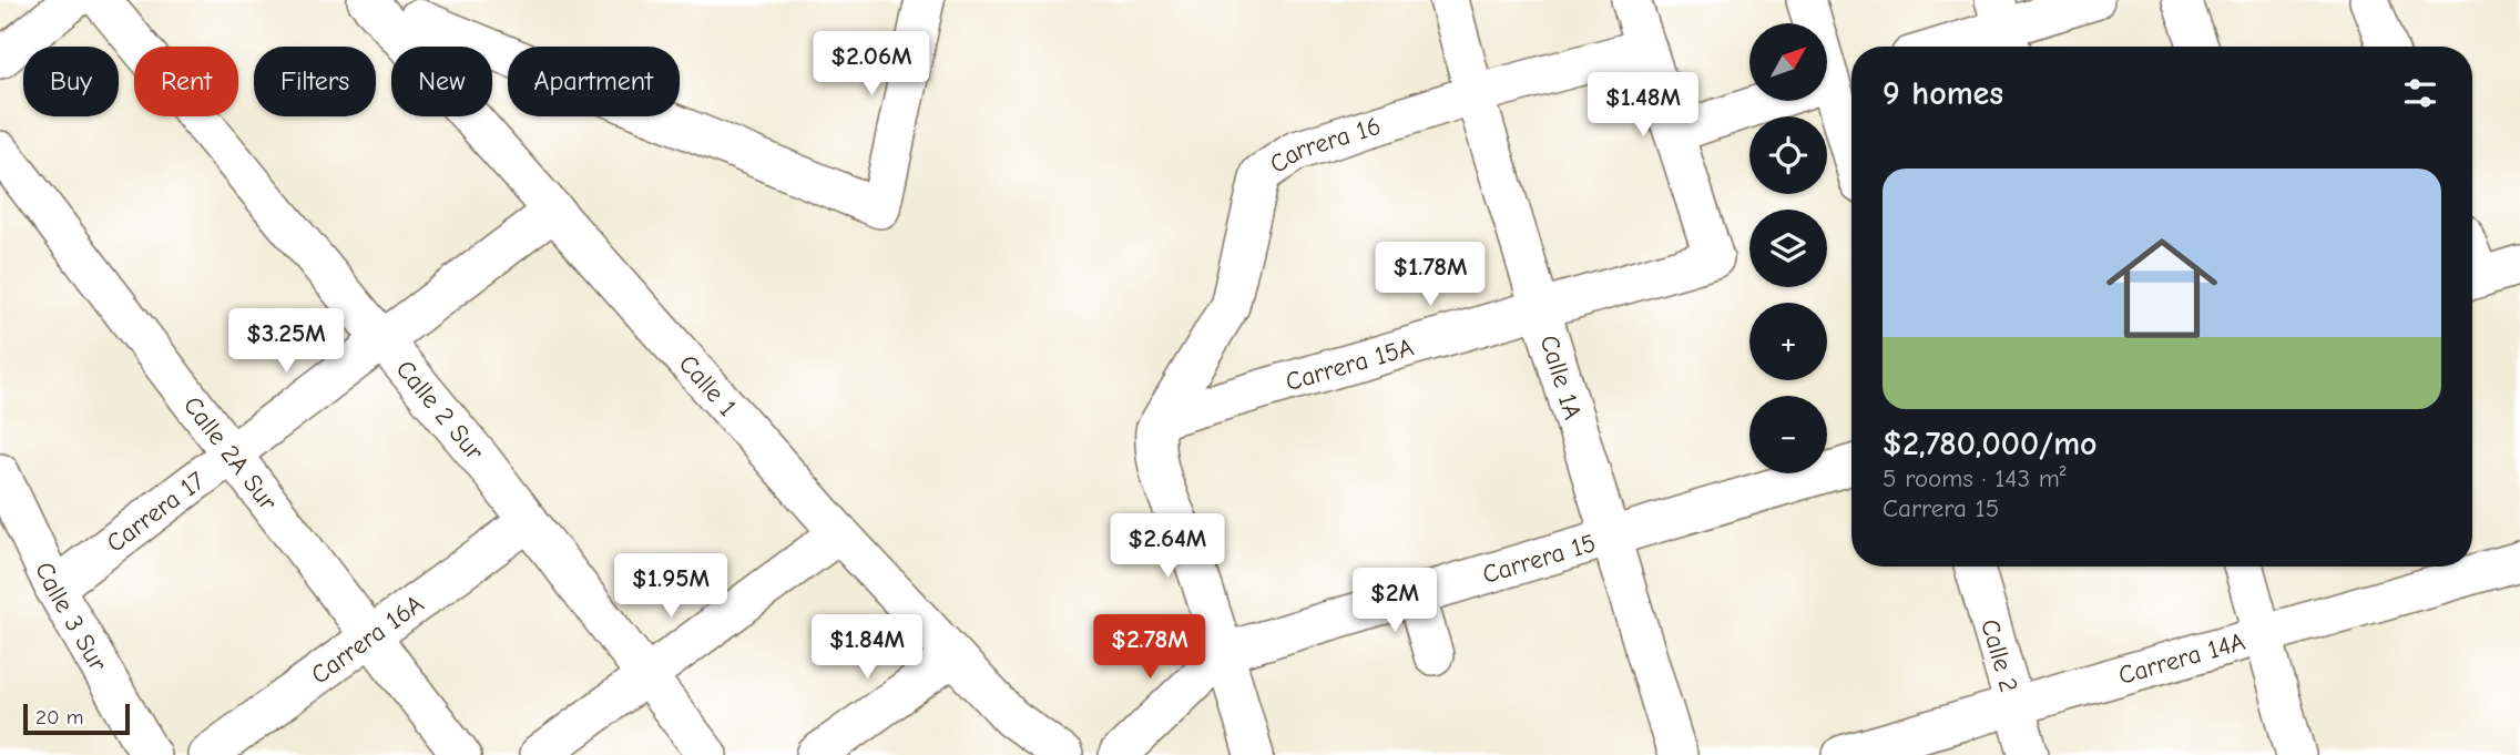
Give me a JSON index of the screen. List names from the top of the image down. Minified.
{"streets":{"street":["Carrera 16","Carrera 15A","Calle 1A","Calle 1","Calle 2 Sur","Calle 2A Sur","Carrera 17","Carrera 15","Calle 3 Sur","Carrera 16A","Calle 2","Carrera 14A"]},"crossings":[["Carrera 16","Carrera 15A"],["Carrera 16","Calle 1A"],["Carrera 15A","Calle 1A"],["Calle 1A","Carrera 15"],["Calle 1","Carrera 17"],["Calle 2 Sur","Carrera 17"],["Calle 2 Sur","Carrera 16A"],["Calle 2A Sur","Carrera 17"],["Calle 2A Sur","Carrera 16A"],["Carrera 17","Calle 3 Sur"],["Calle 2","Carrera 14A"]],"scale_bar":"20 m","north":"top right","page":{"map_buttons":["+","−"],"price":["$2.06M","$1.48M","$1.78M","$3.25M","$2.64M","$1.95M","$2M","$1.84M","$2.78M"],"chip":["Buy","Rent","Filters","New","Apartment"],"heading":"9 homes","list":[{"name":"$2,780,000/mo","note":"5 rooms · 143 m² · Carrera 15"}],"scale":"20 m"}}
